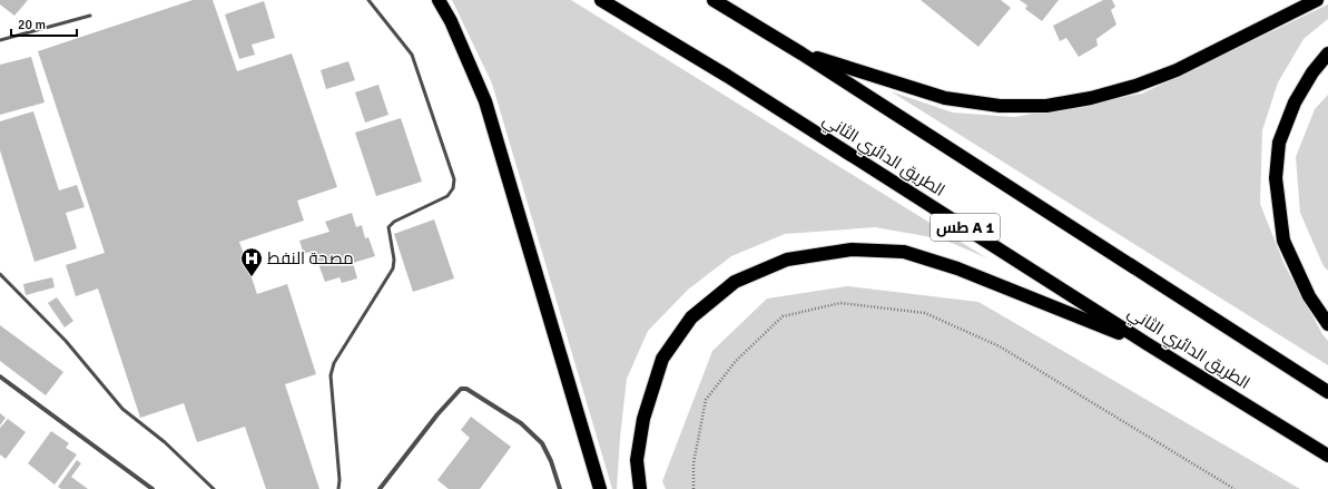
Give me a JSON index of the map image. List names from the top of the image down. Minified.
{"streets":{"highway":["الطريق الدائري الثاني","طس A 1"]},"places":{"hospital":["مصحة النفط"]},"scale_bar":"20 m"}
